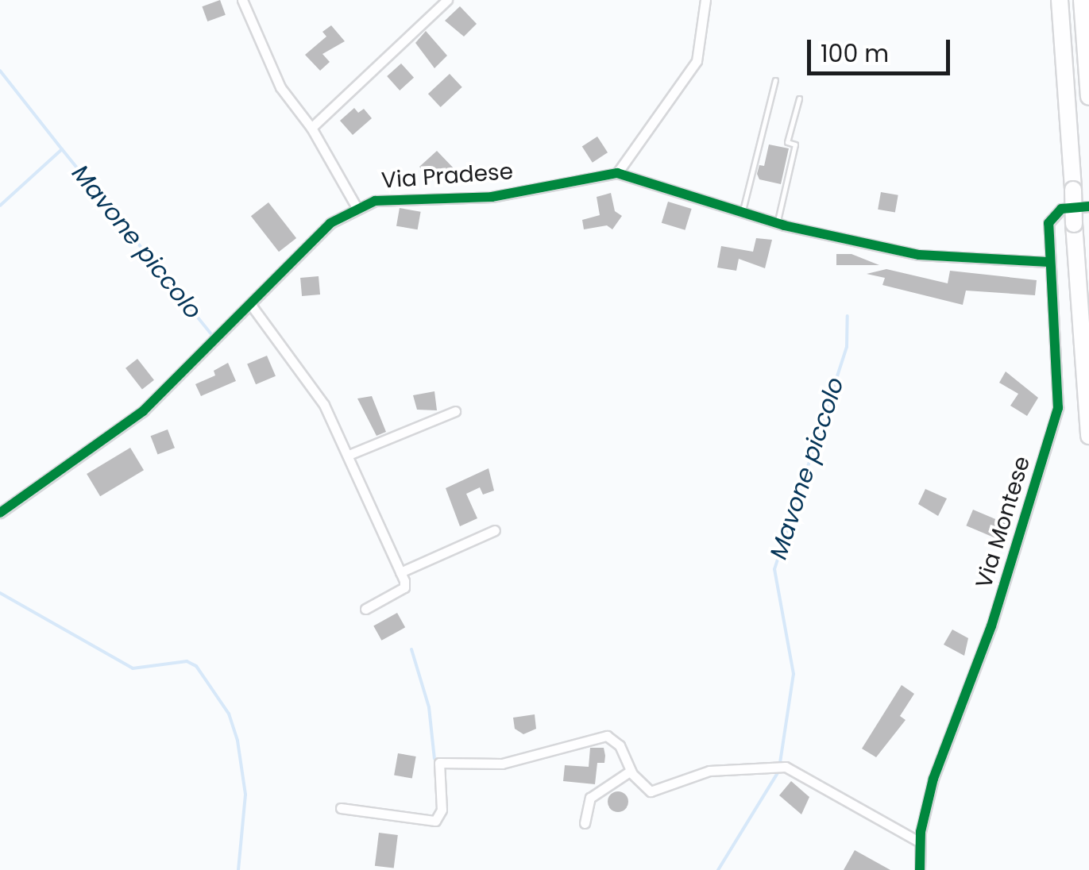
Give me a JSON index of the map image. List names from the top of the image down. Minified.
{"streets":{"street":["Via Pradese","Via Montese"]},"crossings":[["Via Pradese","Via Montese"]],"water":["Mavone piccolo"],"scale_bar":"100 m"}
